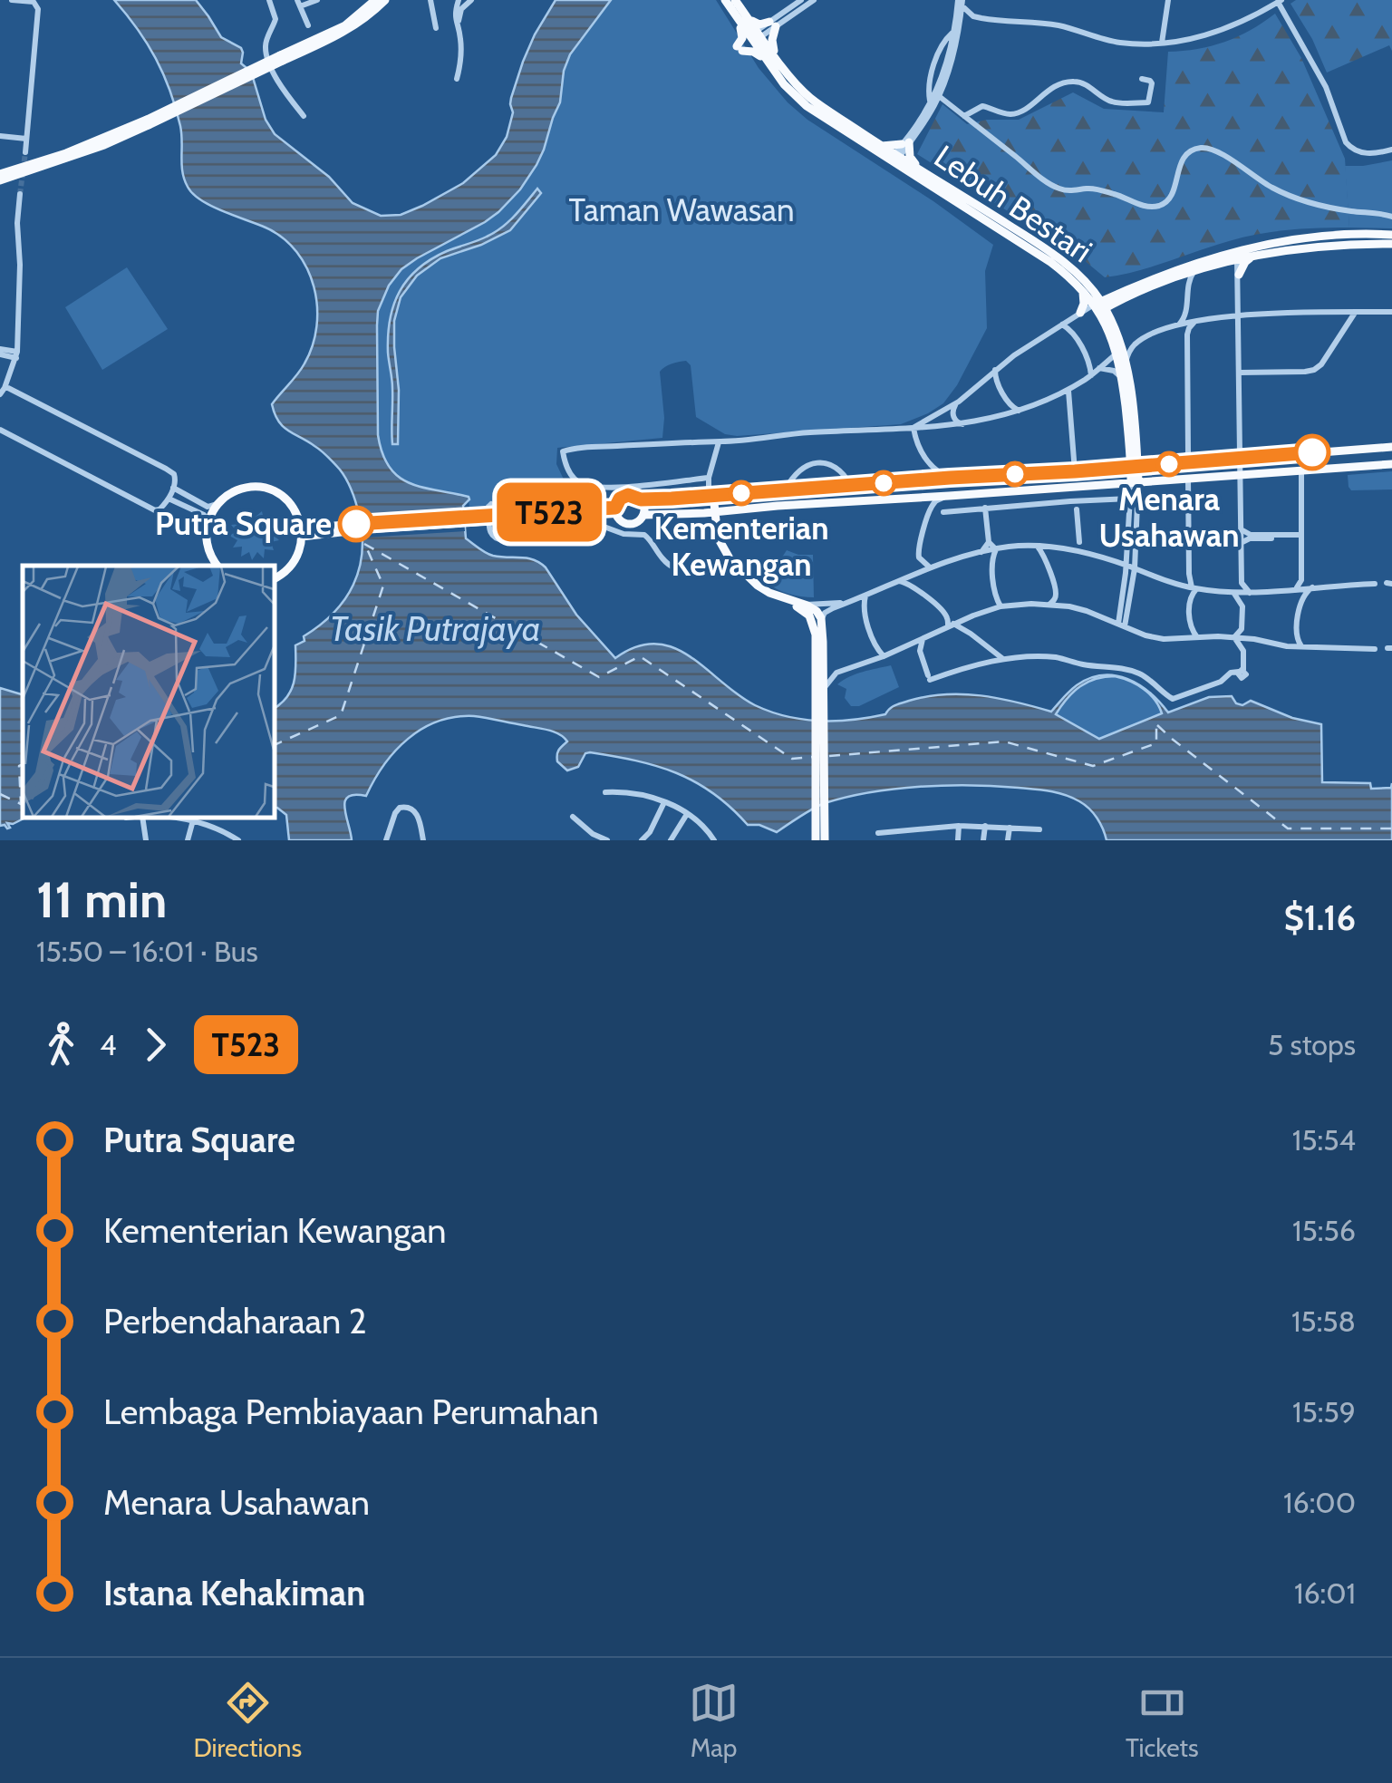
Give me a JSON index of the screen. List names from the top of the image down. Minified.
{"streets":{"main road":["Lebuh Bestari"]},"water":["Tasik Putrajaya"],"parks":["Taman Wawasan"],"places":["Menara Usahawan","Kementerian Kewangan","Putra Square"],"lines":["bus line T523"],"page":{"on_map":"T523","heading":["11 min","15:50 – 16:01 · Bus","$1.16"],"legs":["4","T523","5 stops"],"list":[{"name":"Putra Square","value":"15:54"},{"name":"Kementerian Kewangan","value":"15:56"},{"name":"Perbendaharaan 2","value":"15:58"},{"name":"Lembaga Pembiayaan Perumahan","value":"15:59"},{"name":"Menara Usahawan","value":"16:00"},{"name":"Istana Kehakiman","value":"16:01"}],"tabs":["Directions","Map","Tickets"]}}
